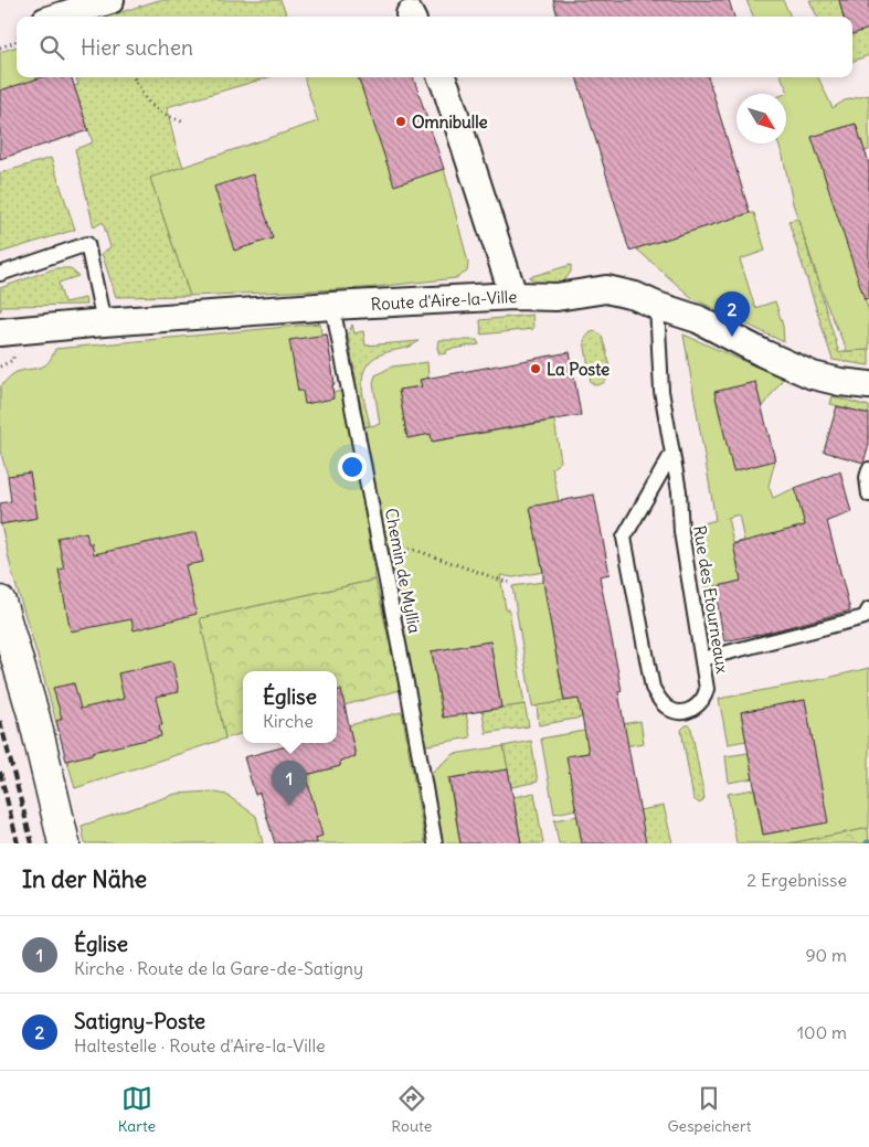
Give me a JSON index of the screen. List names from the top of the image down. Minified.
{"streets":{"street":["Route d'Aire-la-Ville"],"lane":["Chemin de Myllia","Rue des Etourneaux"]},"crossings":[["Route d'Aire-la-Ville","Chemin de Myllia"],["Route d'Aire-la-Ville","Rue des Etourneaux"]],"places":["Omnibulle","La Poste"],"north":"bottom right","page":{"search":"Hier suchen","pins":["2","1"],"popup":["Église","Kirche"],"heading":["In der Nähe","2 Ergebnisse"],"list":[{"mark":"1","name":"Église","note":"Kirche · Route de la Gare-de-Satigny","value":"90 m"},{"mark":"2","name":"Satigny-Poste","note":"Haltestelle · Route d'Aire-la-Ville","value":"100 m"}],"nav":["Karte","Route","Gespeichert"]}}
